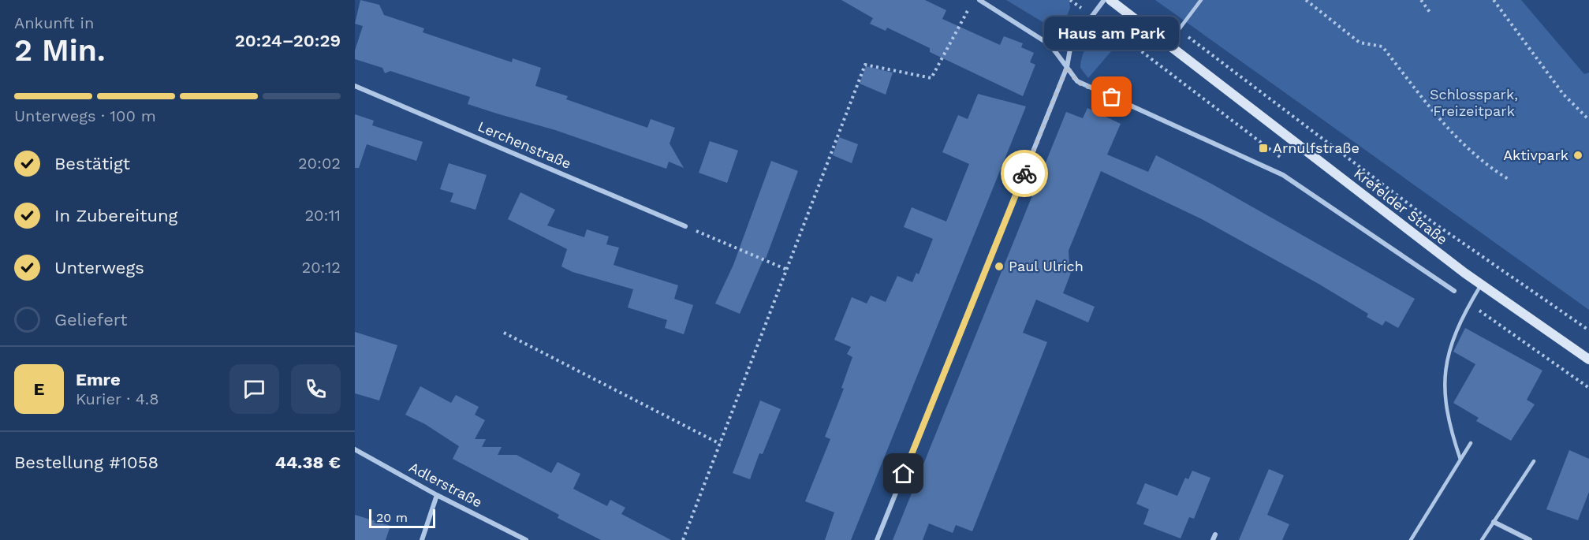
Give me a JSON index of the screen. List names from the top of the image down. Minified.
{"streets":{"main road":["Krefelder Straße"],"street":["Lerchenstraße","Adlerstraße"]},"parks":["Schlosspark, Freizeitpark"],"places":{"other":["Haus am Park","Aktivpark","Paul Ulrich"],"transit":["Arnulfstraße"]},"scale_bar":"20 m","page":{"heading":["2 Min.","Ankunft in","20:24–20:29"],"panel":["Emre","Kurier · 4.8","Bestellung #1058","44.38 €"],"bubble":"Haus am Park","bar":"Unterwegs · 100 m","list":[["Bestätigt","20:02"],["In Zubereitung","20:11"],["Unterwegs","20:12"],"Geliefert"],"round":"E","scale":"20 m"}}
